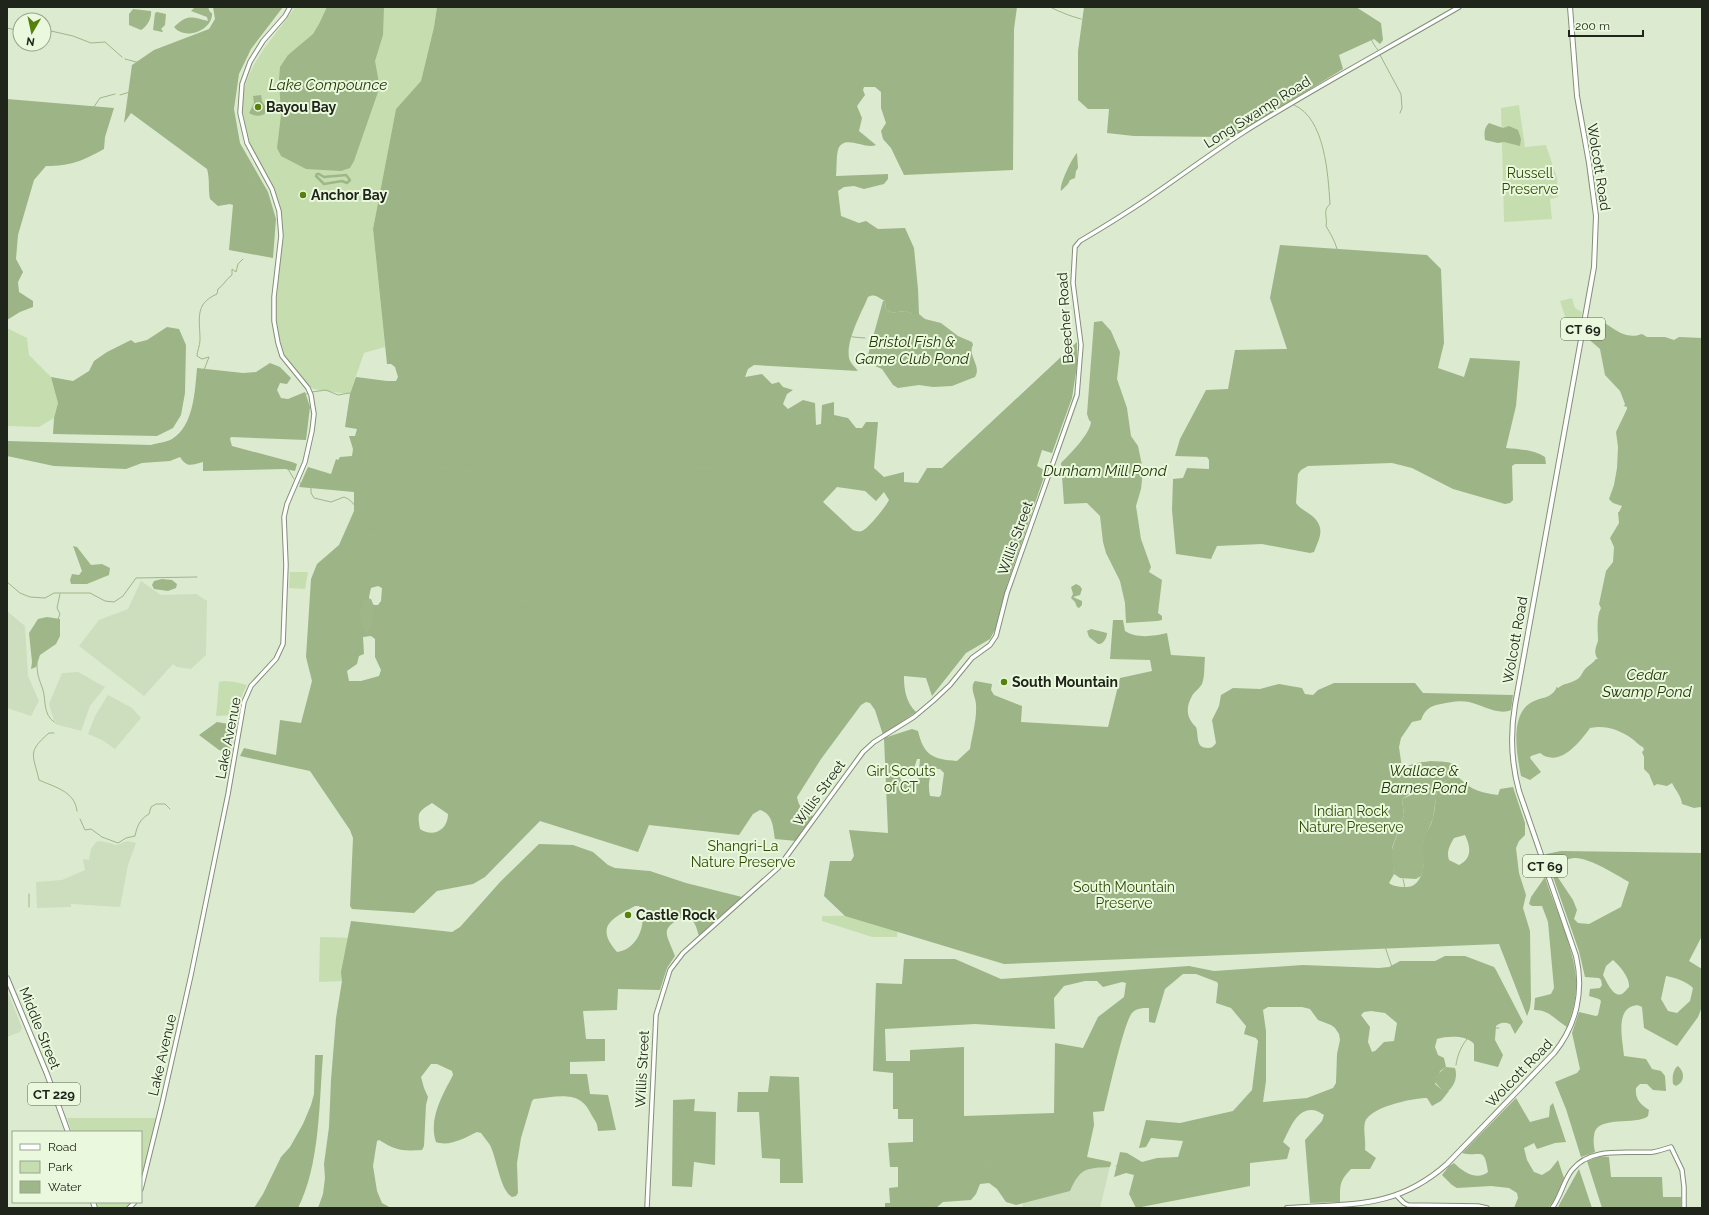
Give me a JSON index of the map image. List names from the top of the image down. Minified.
{"streets":{"main road":["Long Swamp Road","Wolcott Road","Beecher Road","CT 69","Willis Street","Lake Avenue","Middle Street","CT 229"]},"crossings":[["Long Swamp Road","Beecher Road"],["Wolcott Road","CT 69"],["Beecher Road","Willis Street"]],"water":["Lake Compounce","Bristol Fish & Game Club Pond","Dunham Mill Pond","Cedar Swamp Pond","Wallace & Barnes Pond"],"parks":["Russell Preserve","Girl Scouts of CT","Indian Rock Nature Preserve","Shangri-La Nature Preserve","South Mountain Preserve"],"places":["Bayou Bay","Anchor Bay","South Mountain","Castle Rock"],"legend":["Road","Park","Water"],"scale_bar":"200 m","north":"bottom"}
